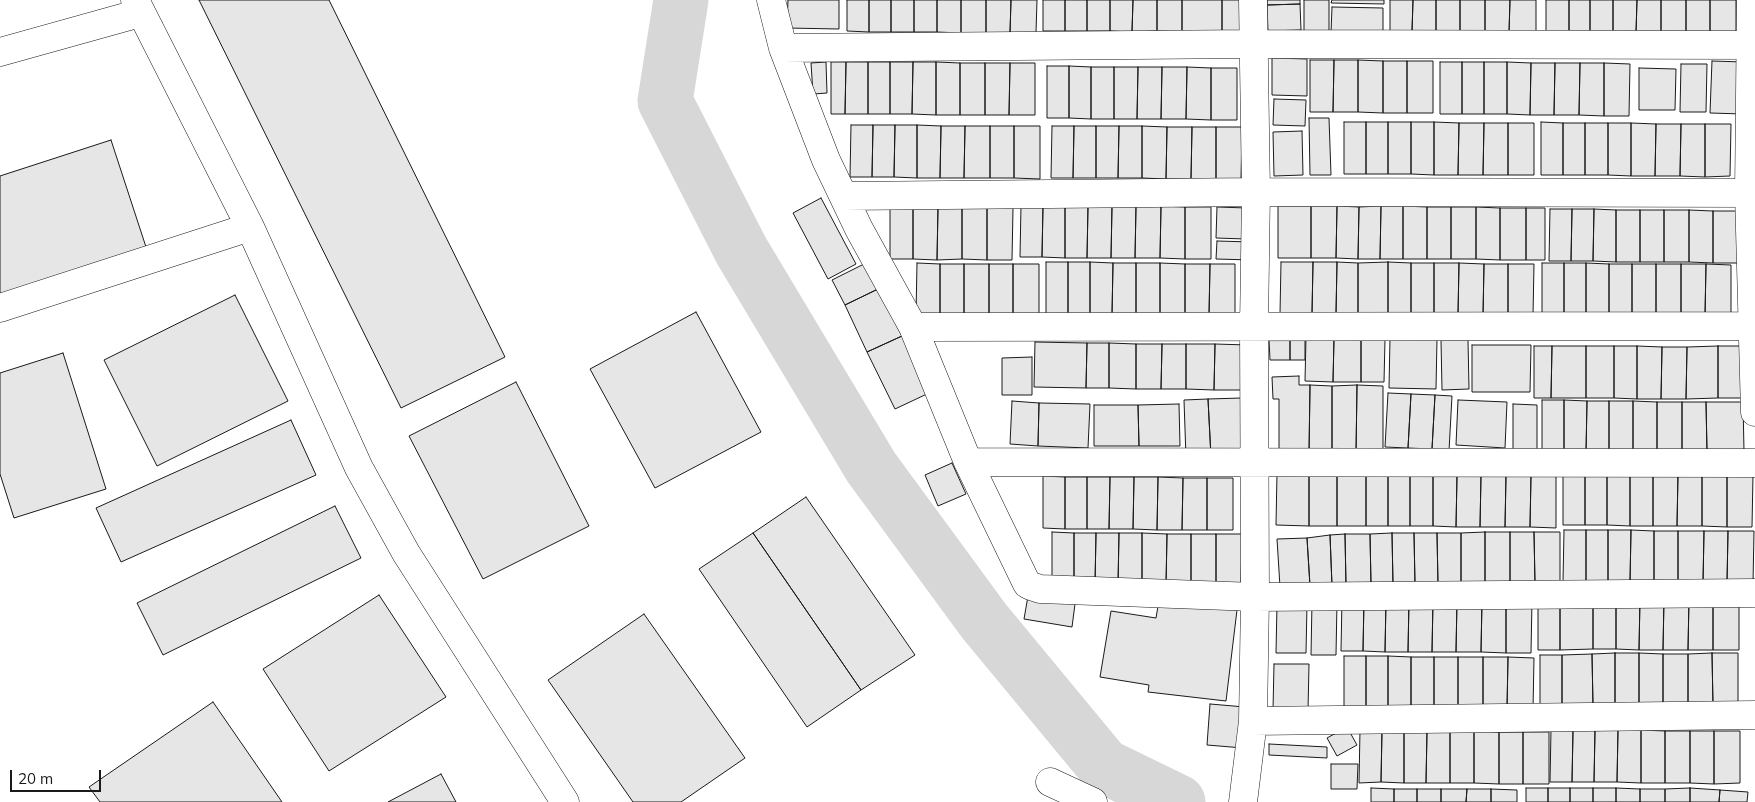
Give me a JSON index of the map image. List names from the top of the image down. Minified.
{"scale_bar":"20 m"}
